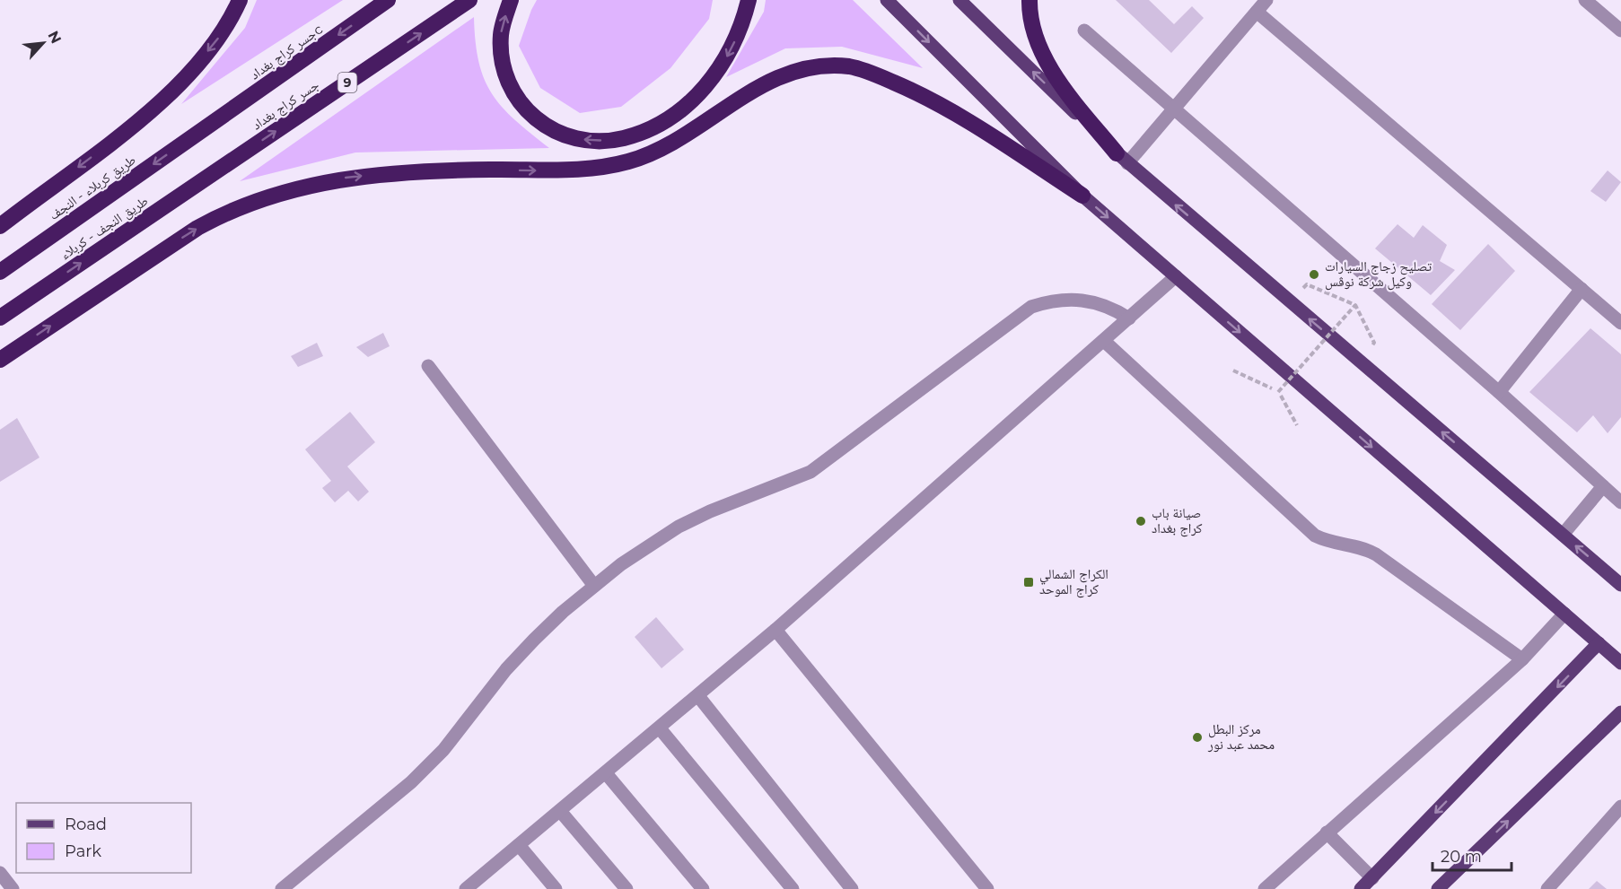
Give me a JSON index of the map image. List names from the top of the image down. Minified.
{"streets":{"highway":["جسر كراج بغدادc","9","جسر كراج بغداد","طريق کربلاء - النجف","طريق النجف - کربلاء"]},"crossings":[["جسر كراج بغدادc","طريق کربلاء - النجف"],["جسر كراج بغداد","طريق النجف - کربلاء"]],"places":{"other":["تصليح زجاج السيارات وكيل شركة نوڤس","صيانة باب كراج بغداد","مركز البطل محمد عبد نور"],"transit":["الكراج الشمالي كراج الموحد"]},"legend":["Road","Park"],"scale_bar":"20 m","north":"top right"}
